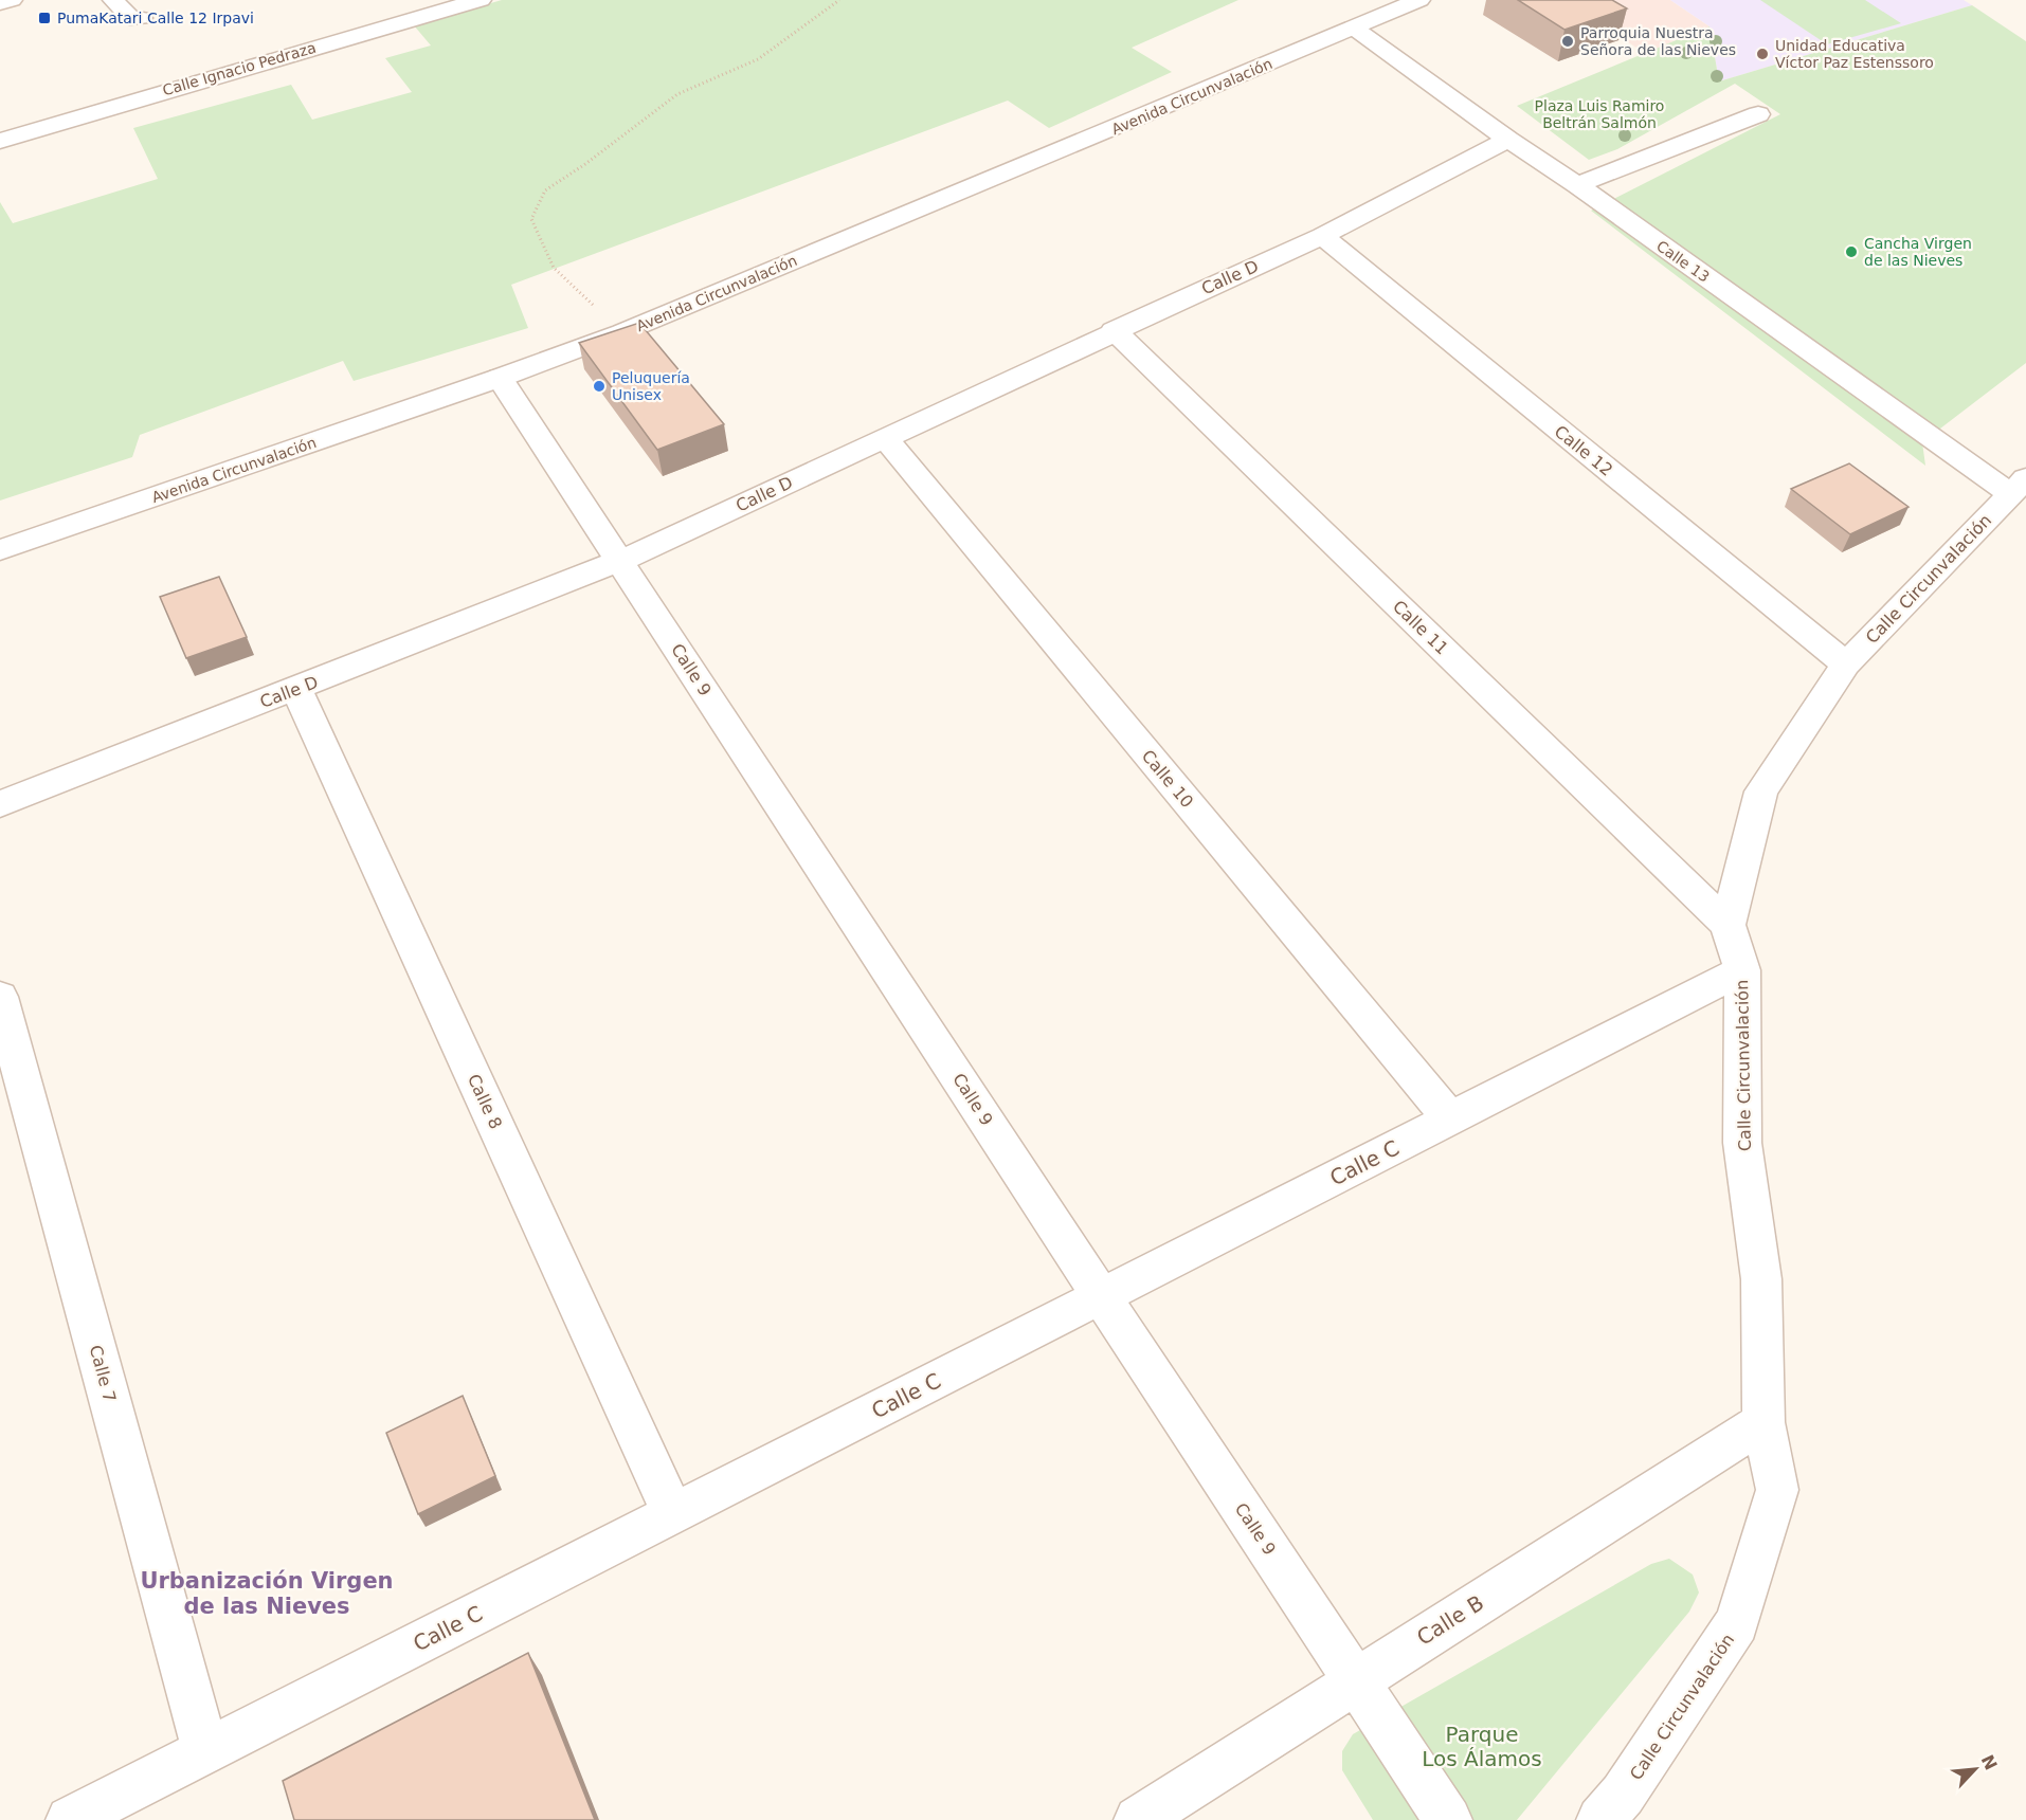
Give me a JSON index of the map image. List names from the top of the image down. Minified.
{"streets":{"street":["Calle Ignacio Pedraza","Avenida Circunvalación","Calle 13","Calle D","Calle 12","Calle Circunvalación","Calle 11","Calle 9","Calle 10","Calle 8","Calle C","Calle 7","Calle B"]},"crossings":[["Avenida Circunvalación","Calle 13"],["Avenida Circunvalación","Calle 9"],["Calle 13","Calle D"],["Calle 13","Calle Circunvalación"],["Calle D","Calle 12"],["Calle D","Calle 11"],["Calle D","Calle 9"],["Calle D","Calle 10"],["Calle D","Calle 8"],["Calle 12","Calle Circunvalación"],["Calle Circunvalación","Calle 11"],["Calle Circunvalación","Calle C"],["Calle Circunvalación","Calle B"],["Calle 9","Calle C"],["Calle 9","Calle B"],["Calle 10","Calle C"],["Calle 8","Calle C"],["Calle C","Calle 7"]],"districts":["Urbanización Virgen de las Nieves"],"parks":["Plaza Luis Ramiro Beltrán Salmón","Parque Los Álamos"],"places":{"transit":["PumaKatari Calle 12 Irpavi"],"other":["Parroquia Nuestra Señora de las Nieves","Unidad Educativa Víctor Paz Estenssoro","Cancha Virgen de las Nieves","Peluquería Unisex"]},"north":"top right"}
